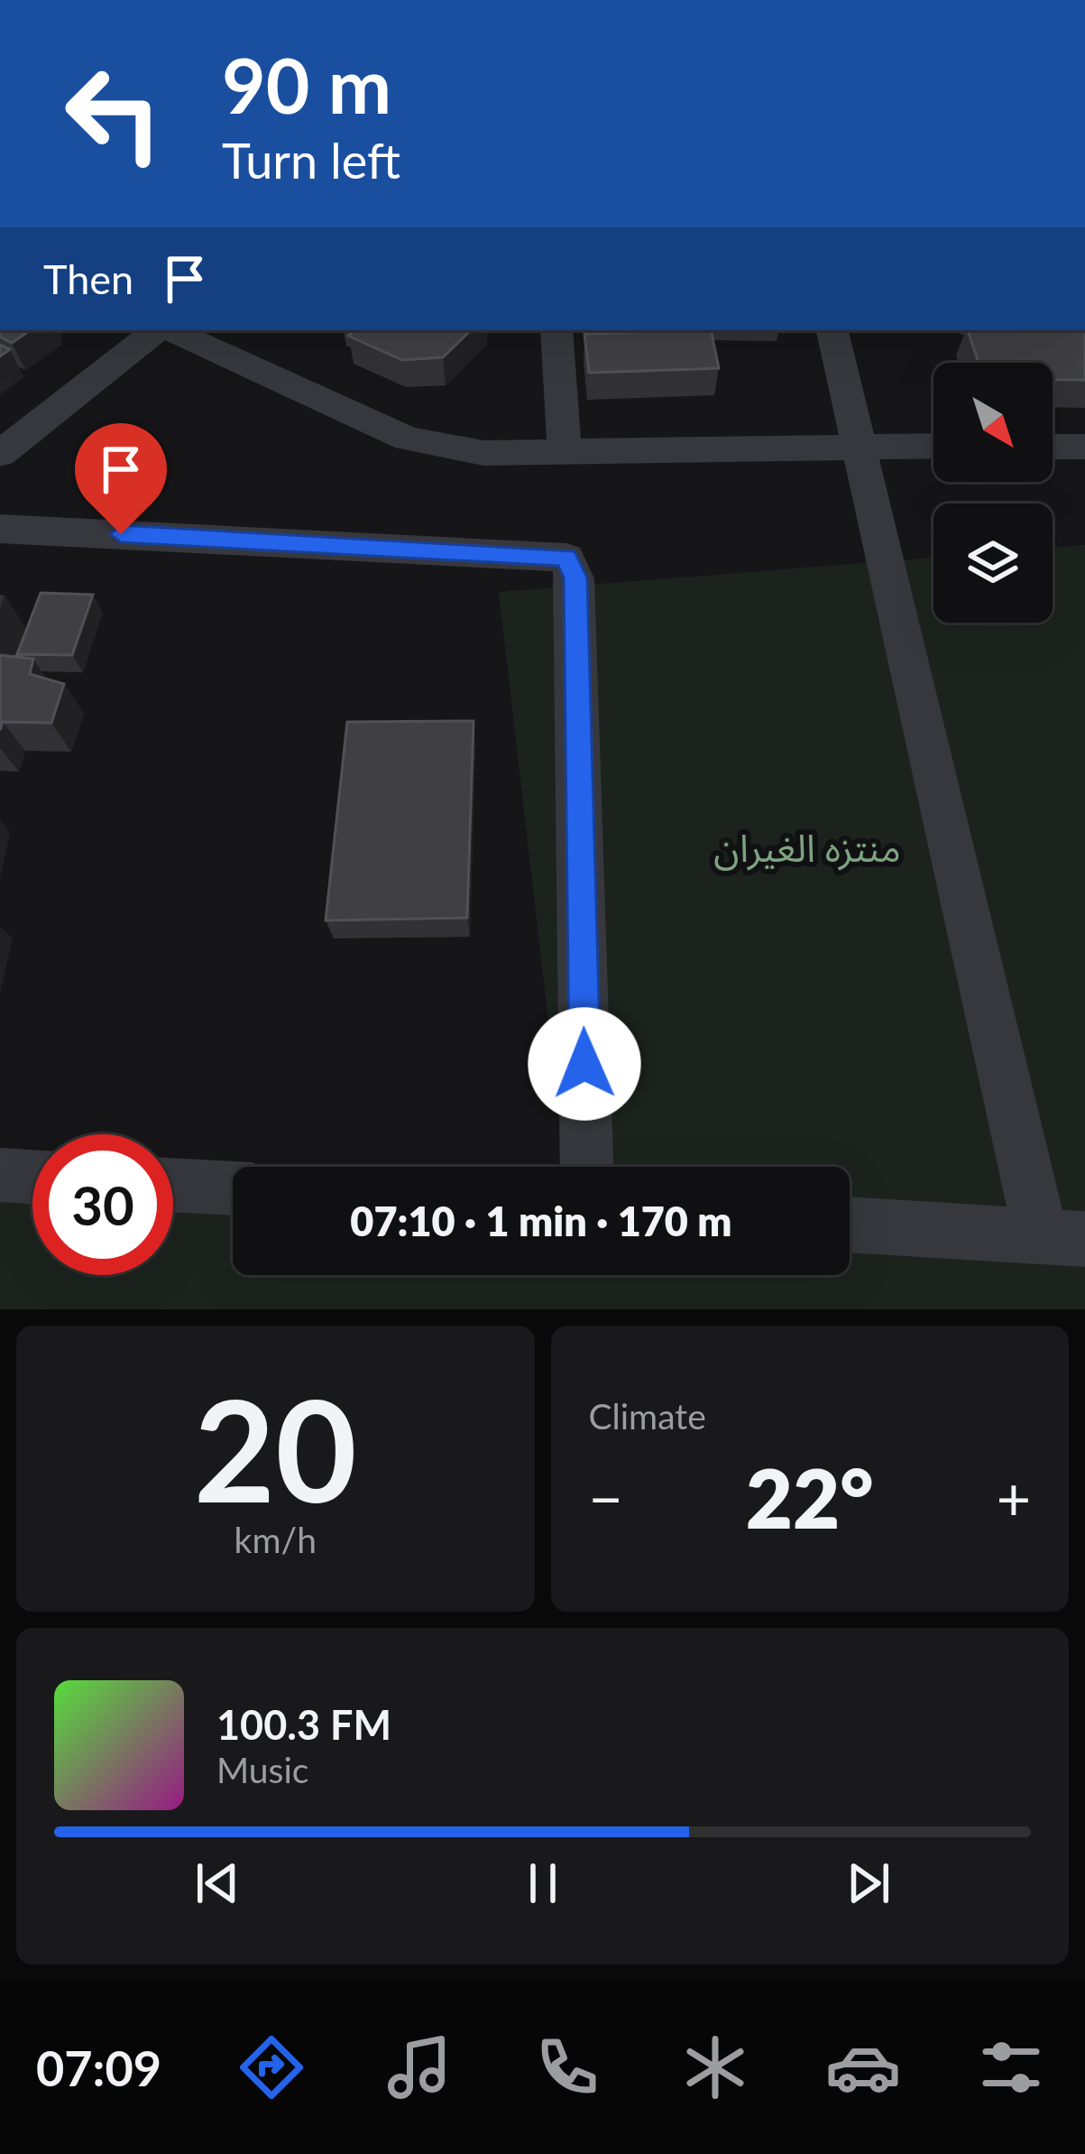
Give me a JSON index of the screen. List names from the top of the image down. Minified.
{"parks":["منتزه الغيران"],"north":"bottom right","page":{"turn":["90 m","Turn left"],"then":"Then","limit":"30","trip":"07:10 · 1 min · 170 m","tile":[["20","km/h"],"Climate"],"heat":["−","22°","+"],"song":["100.3 FM","Music"],"tabs":"07:09"}}
